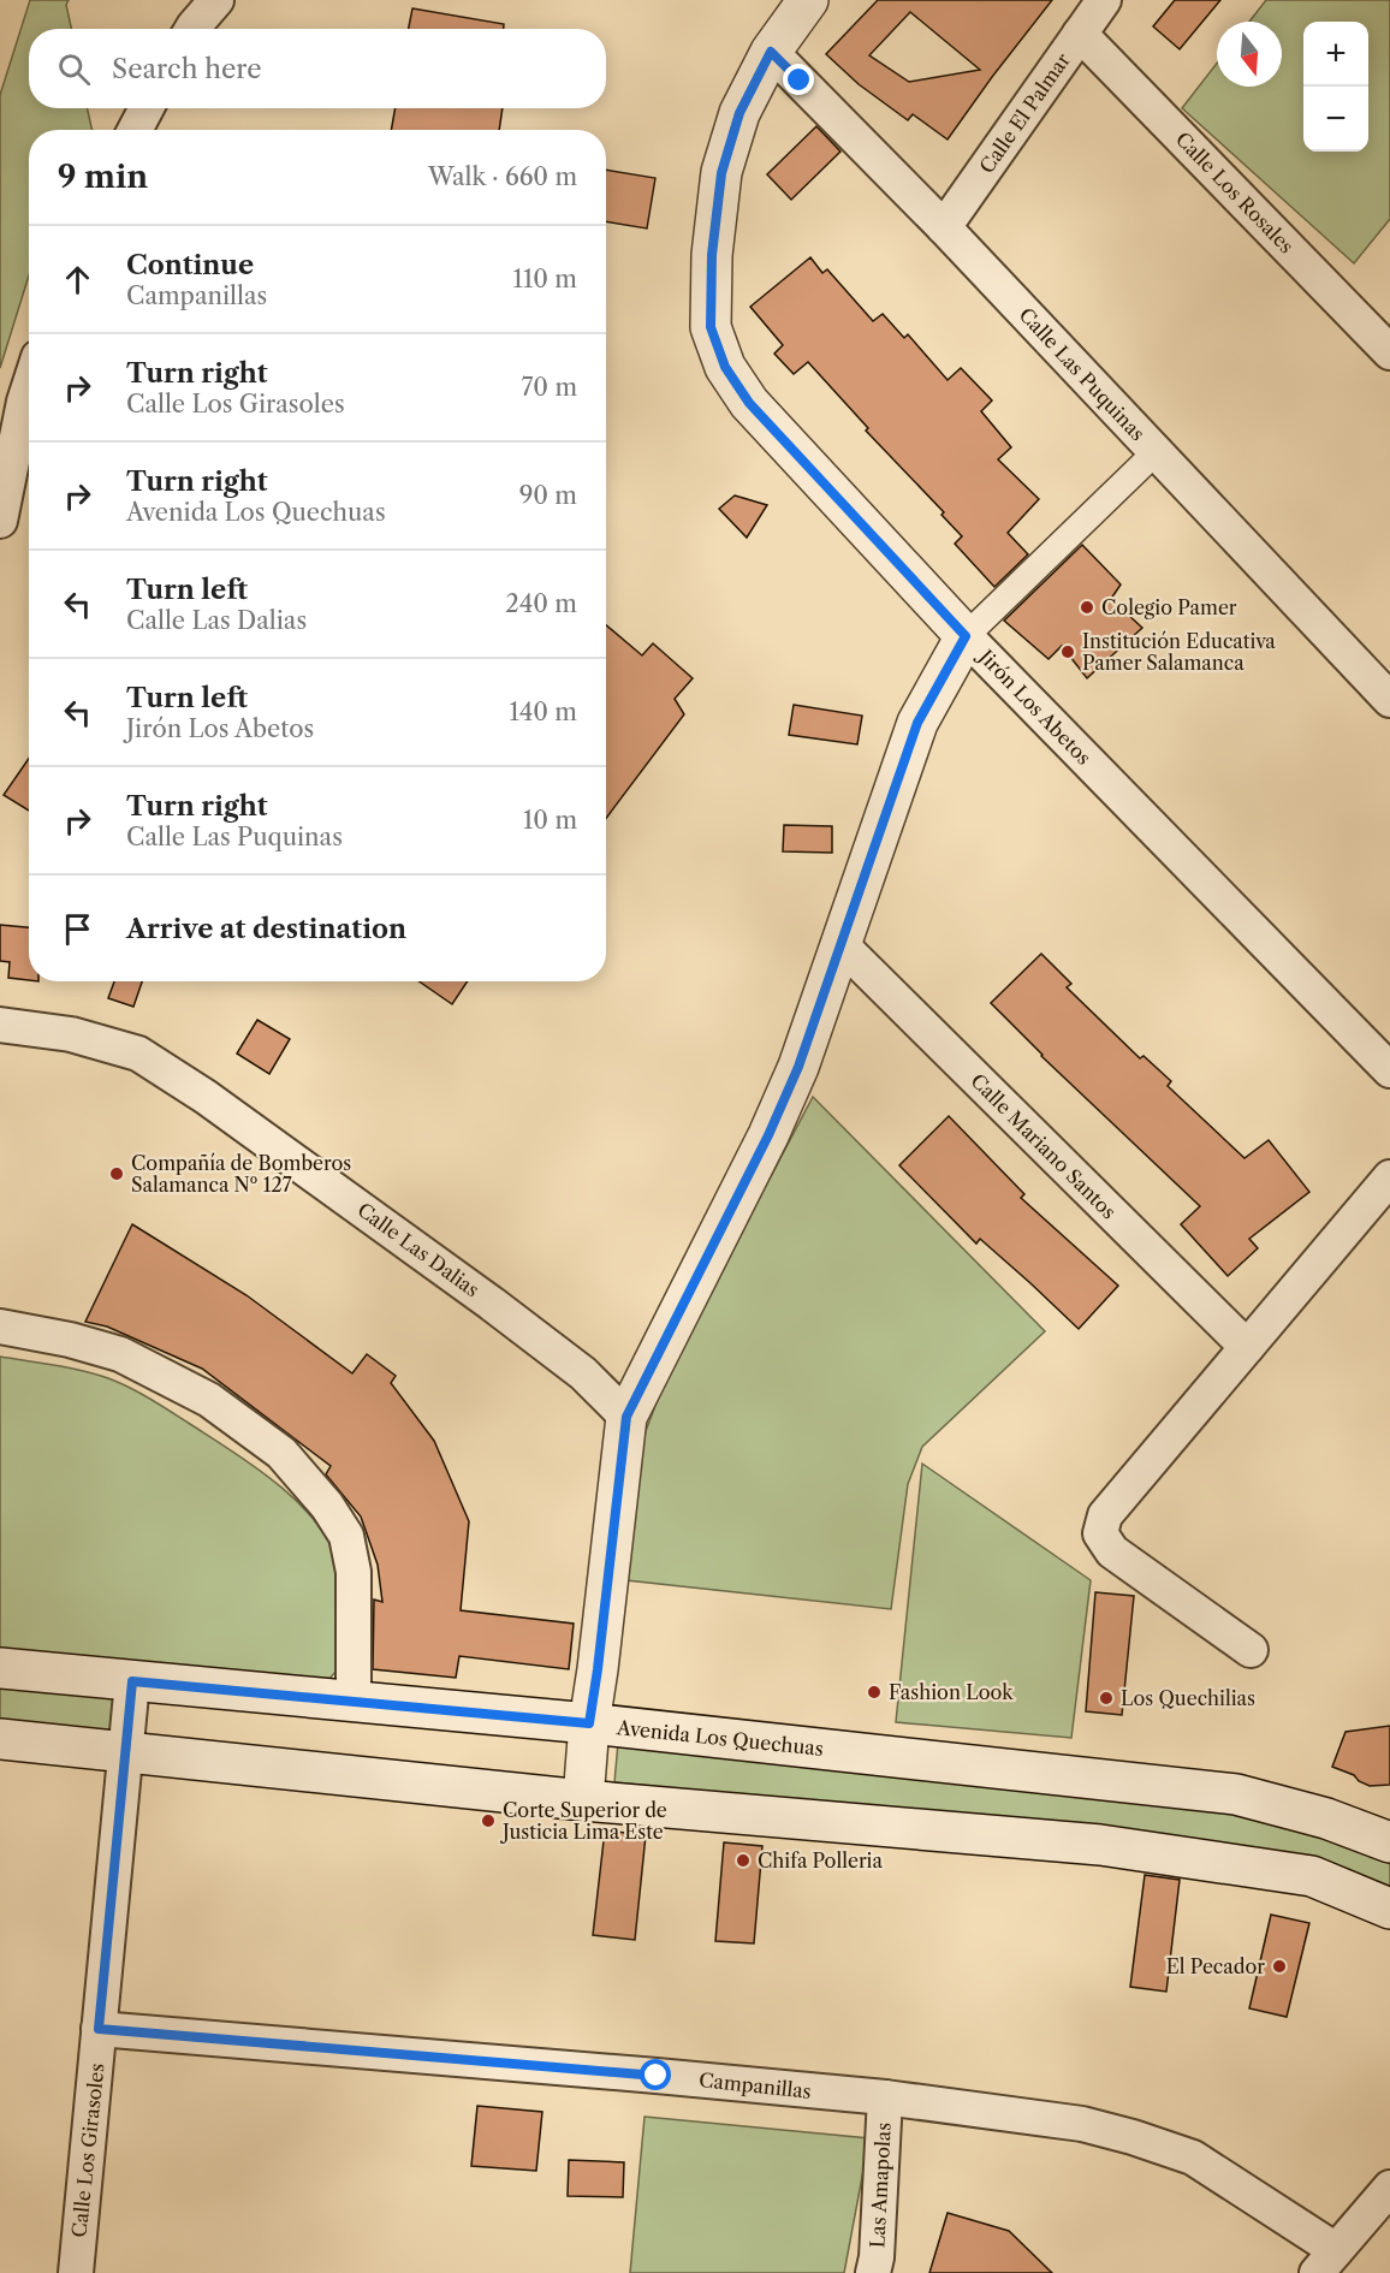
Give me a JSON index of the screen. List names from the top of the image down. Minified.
{"streets":{"main road":["Jirón Los Abetos","Avenida Los Quechuas"],"street":["Calle El Palmar","Calle Los Rosales","Calle Las Puquinas","Calle Mariano Santos","Calle Las Dalias","Campanillas","Calle Los Girasoles","Las Amapolas"]},"crossings":[["Calle El Palmar","Calle Los Rosales"],["Calle El Palmar","Calle Las Puquinas"],["Calle Las Puquinas","Jirón Los Abetos"],["Avenida Los Quechuas","Calle Los Girasoles"],["Campanillas","Calle Los Girasoles"],["Campanillas","Las Amapolas"]],"places":["Colegio Pamer","Institución Educativa Pamer Salamanca","Compañía de Bomberos Salamanca Nº 127","Fashion Look","Los Quechilias","Corte Superior de Justicia Lima Este","Chifa Polleria","El Pecador"],"north":"bottom","page":{"map_buttons":["+","−"],"search":"Search here","heading":["9 min","Walk · 660 m"],"list":[["Continue","Campanillas","110 m"],["Turn right","Calle Los Girasoles","70 m"],["Turn right","Avenida Los Quechuas","90 m"],["Turn left","Calle Las Dalias","240 m"],["Turn left","Jirón Los Abetos","140 m"],["Turn right","Calle Las Puquinas","10 m"],"Arrive at destination"]}}
